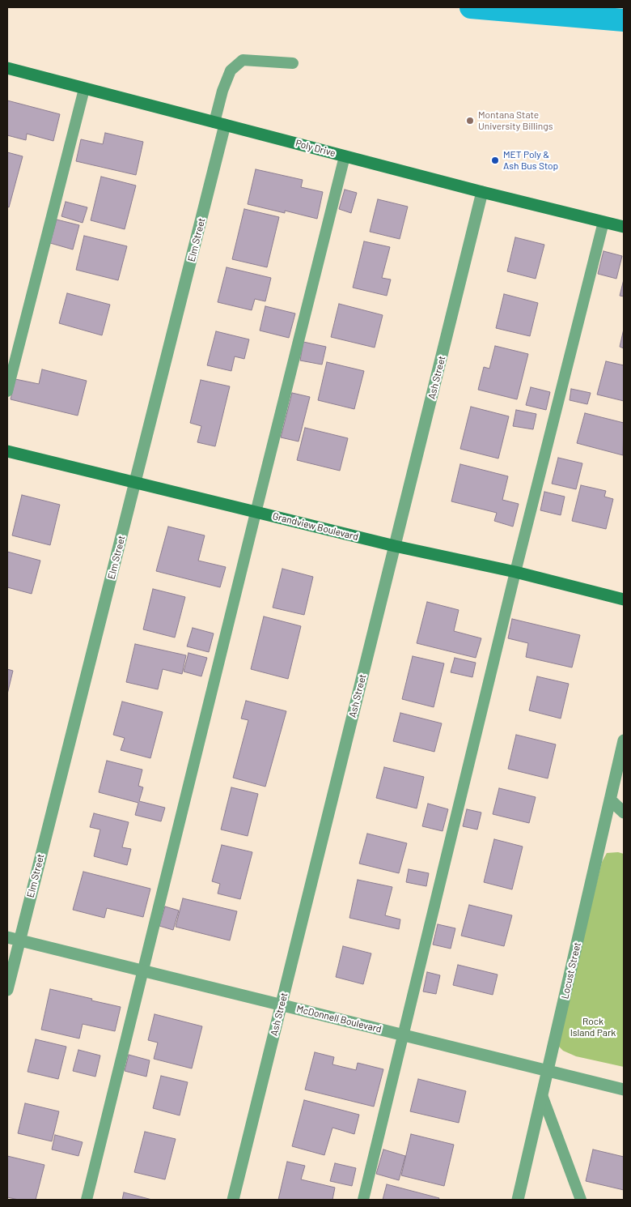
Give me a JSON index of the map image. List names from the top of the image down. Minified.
{"streets":{"street":["Poly Drive","Elm Street","Ash Street","Grandview Boulevard","Locust Street","McDonnell Boulevard"]},"crossings":[["Poly Drive","Elm Street"],["Poly Drive","Ash Street"],["Elm Street","Grandview Boulevard"],["Elm Street","McDonnell Boulevard"],["Ash Street","Grandview Boulevard"],["Ash Street","McDonnell Boulevard"],["Locust Street","McDonnell Boulevard"]],"parks":["Rock Island Park"],"places":["Montana State University Billings","MET Poly & Ash Bus Stop"]}
